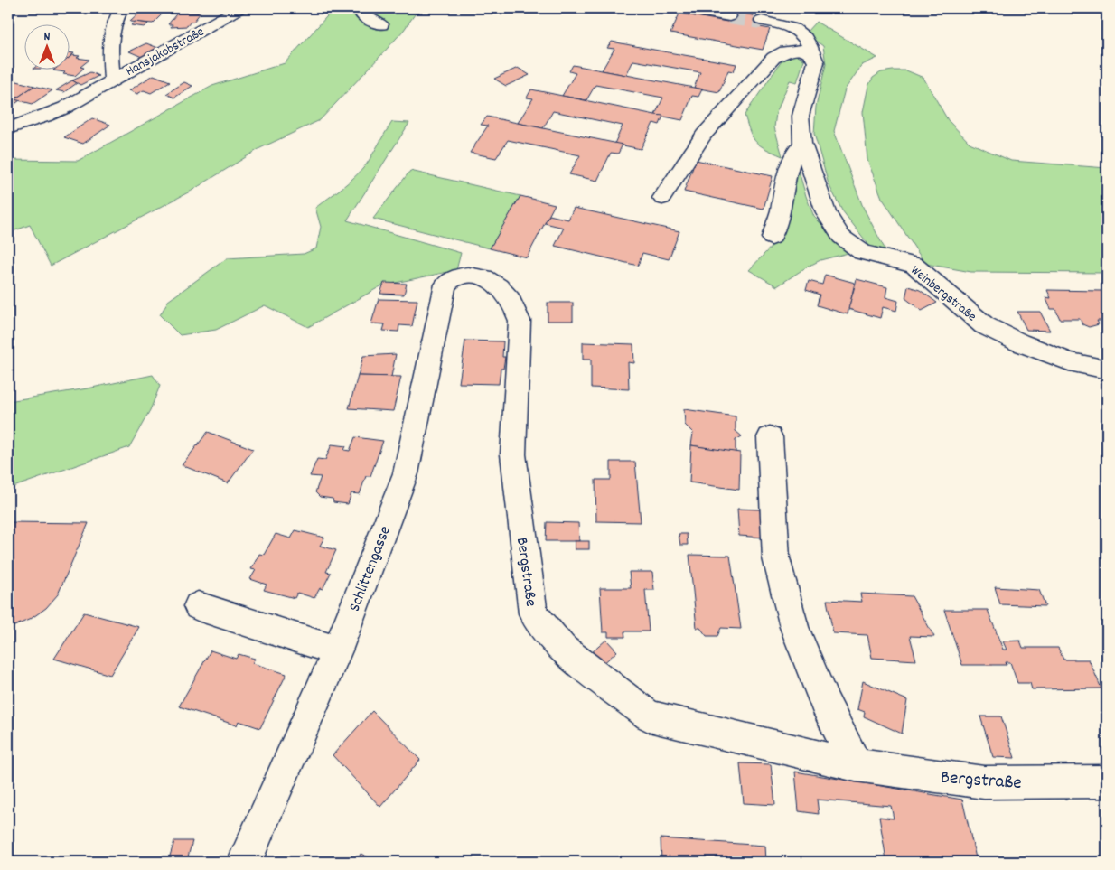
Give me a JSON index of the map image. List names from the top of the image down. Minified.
{"streets":{"street":["Hansjakobstraße","Weinbergstraße","Schlittengasse","Bergstraße"]},"crossings":[["Schlittengasse","Bergstraße"]],"north":"top"}
